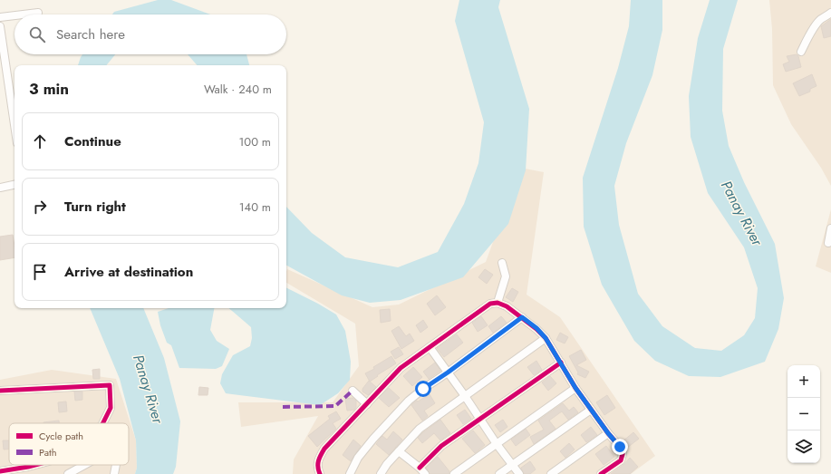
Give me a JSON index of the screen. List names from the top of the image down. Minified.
{"water":["Panay River"],"legend":["Cycle path","Path"],"page":{"search":"Search here","heading":["3 min","Walk · 240 m"],"list":[["Continue","100 m"],["Turn right","140 m"],"Arrive at destination"],"map_buttons":["+","−"]}}
